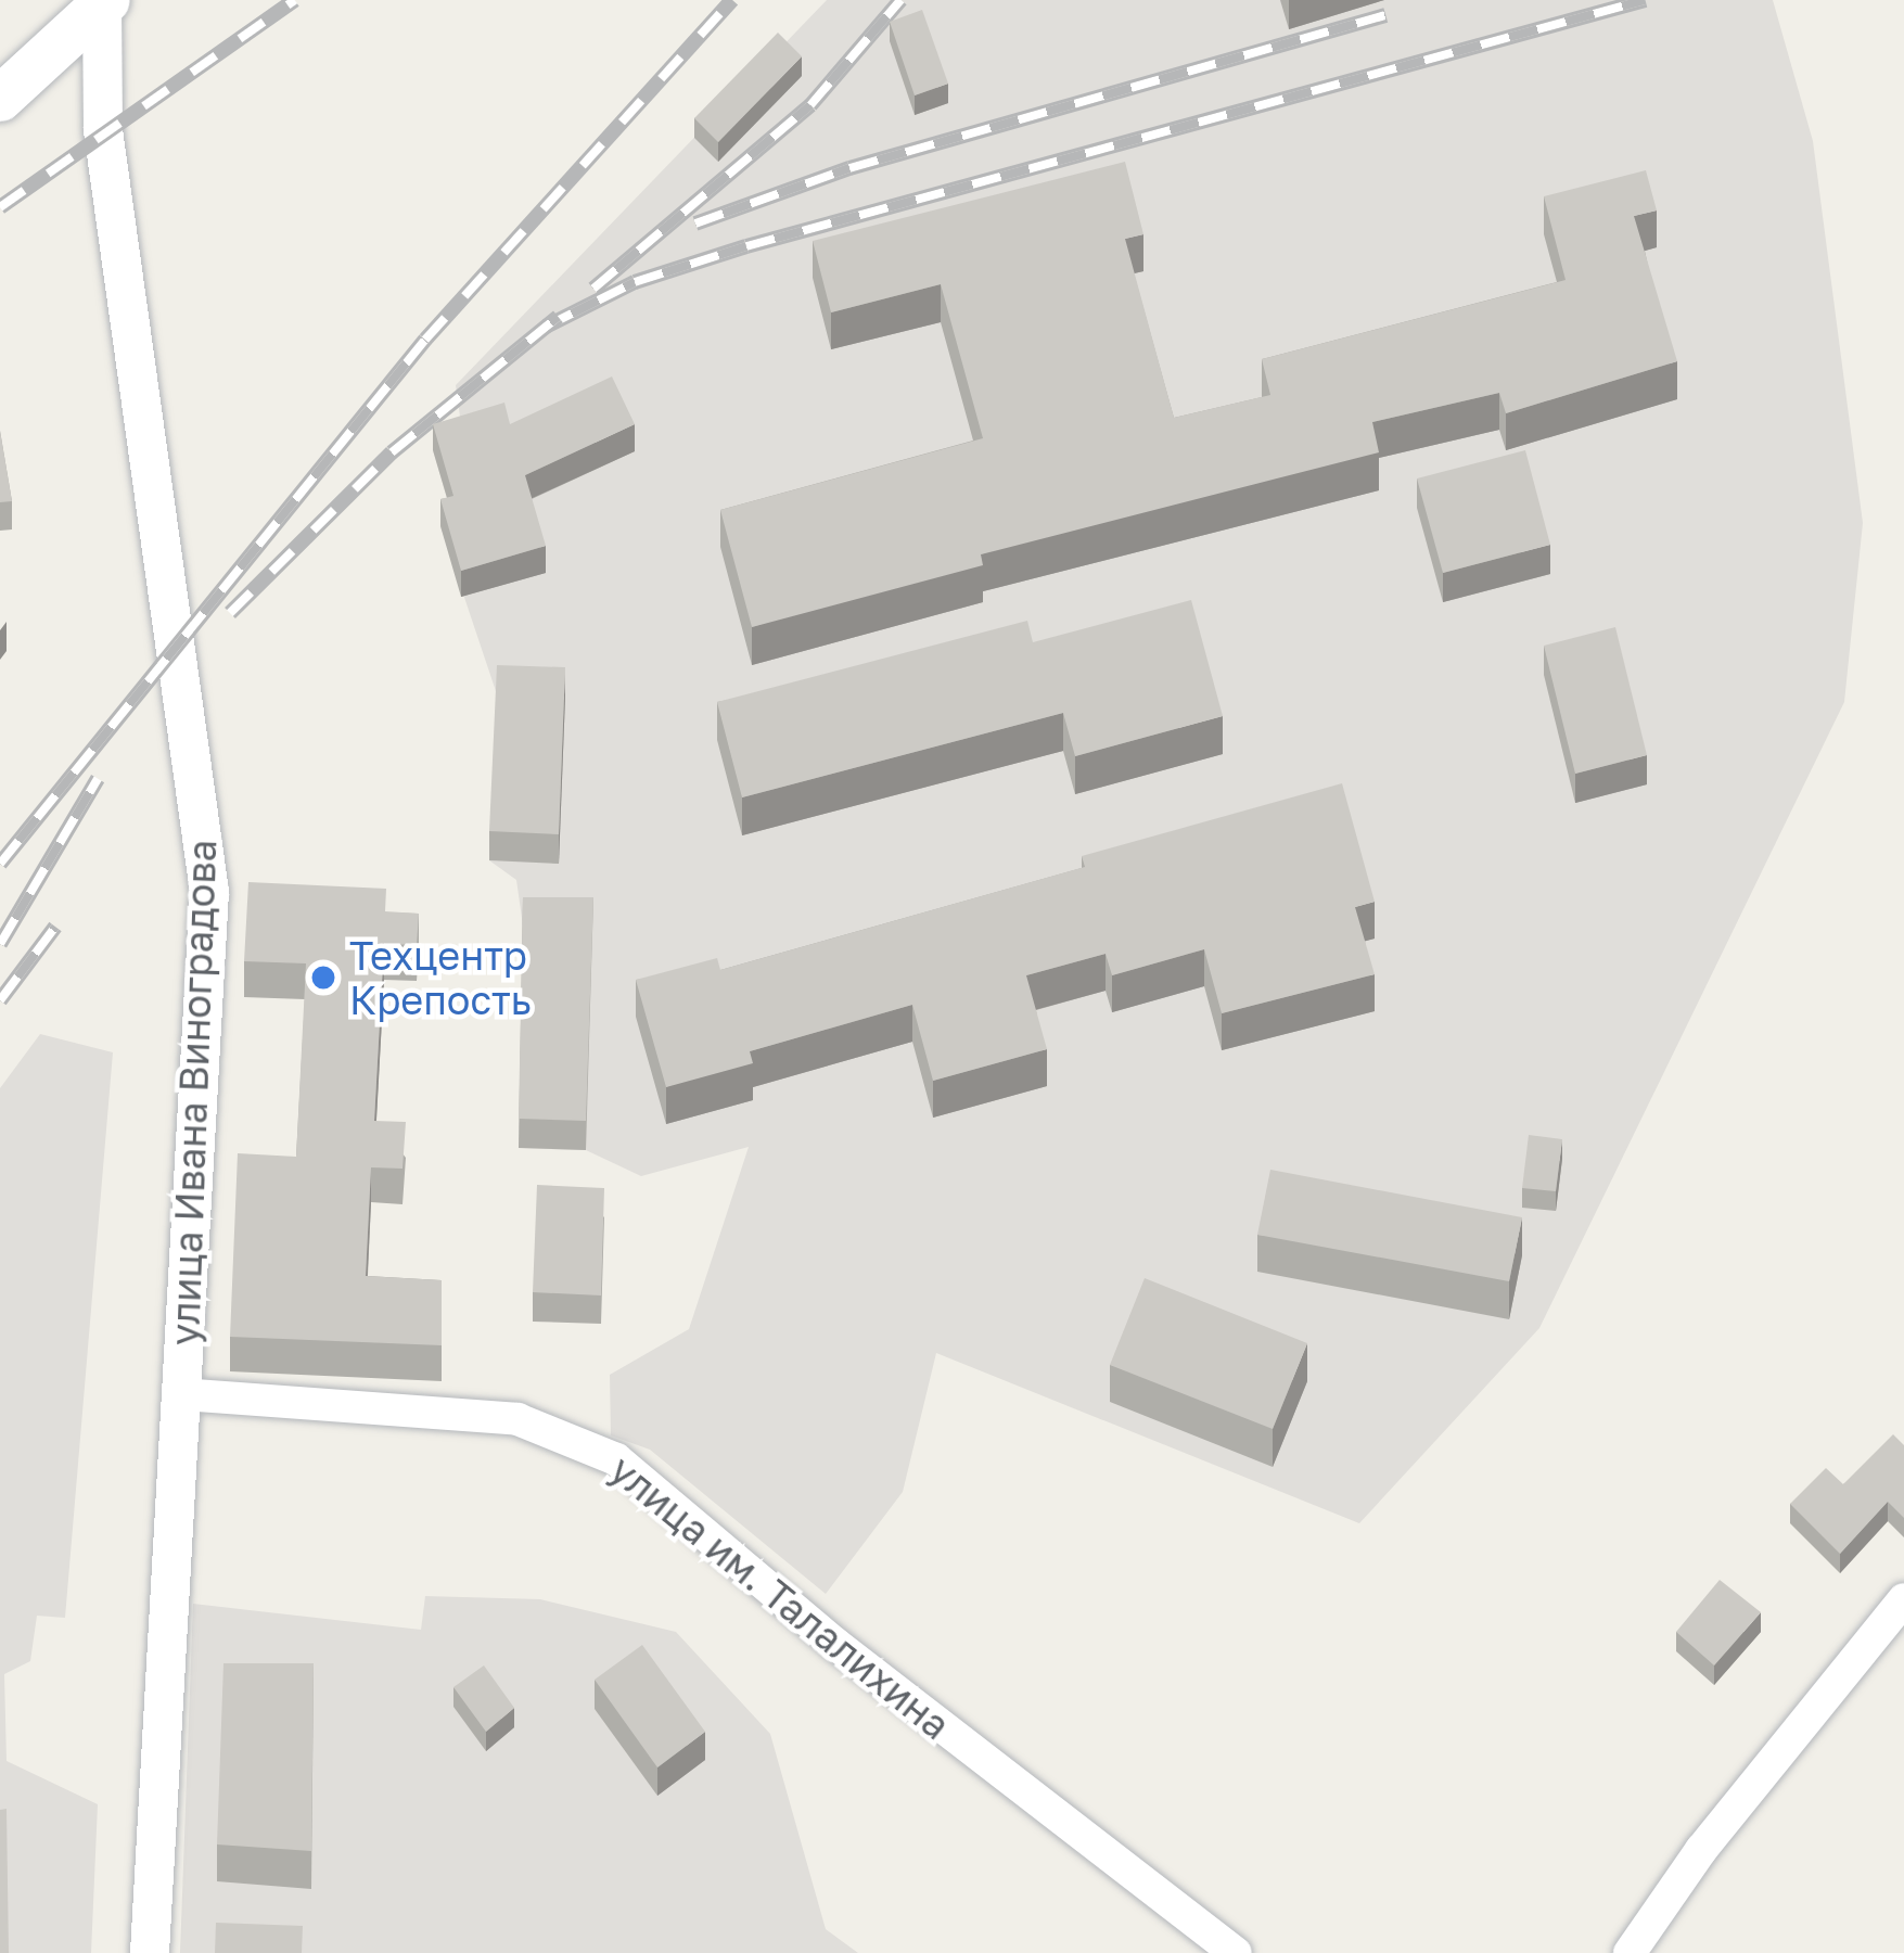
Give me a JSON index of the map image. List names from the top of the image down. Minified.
{"streets":{"street":["улица Ивана Виноградова","улица им. Талалихина"]},"crossings":[["улица Ивана Виноградова","улица им. Талалихина"]],"places":["Техцентр Крепость"]}
